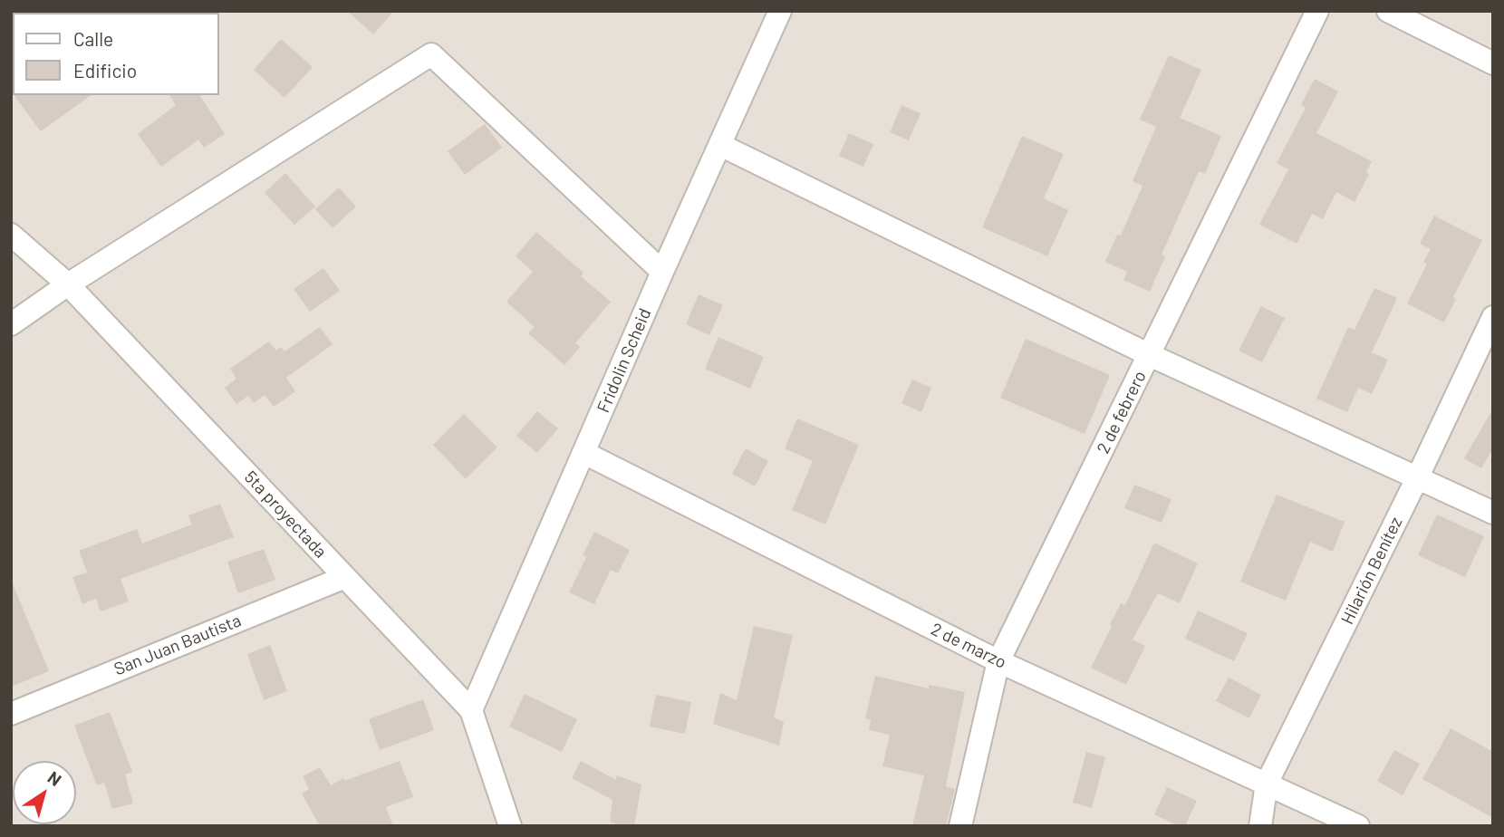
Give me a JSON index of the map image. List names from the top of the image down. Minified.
{"streets":{"street":["Fridolin Scheid","2 de febrero","5ta proyectada","Hilarión Benítez","San Juan Bautista","2 de marzo"]},"crossings":[["Fridolin Scheid","5ta proyectada"],["Fridolin Scheid","2 de marzo"],["2 de febrero","2 de marzo"],["5ta proyectada","San Juan Bautista"],["Hilarión Benítez","2 de marzo"]],"legend":["Calle","Edificio"],"north":"top right"}
